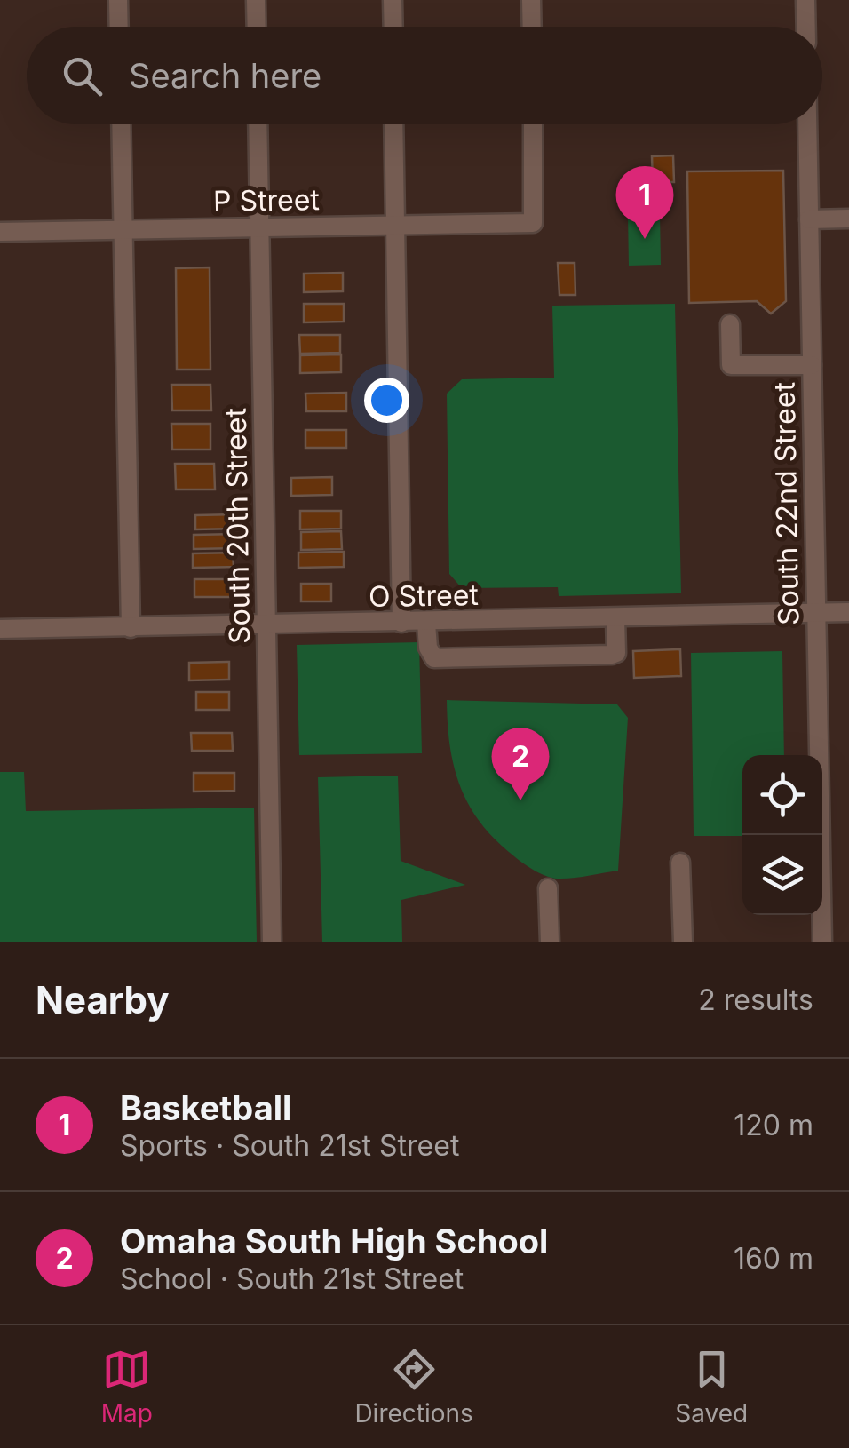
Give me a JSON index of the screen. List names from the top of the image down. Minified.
{"streets":{"street":["P Street","South 22nd Street","South 20th Street","O Street"]},"crossings":[["P Street","South 20th Street"],["South 22nd Street","O Street"],["South 20th Street","O Street"]],"page":{"search":"Search here","pins":["1","2"],"heading":["Nearby","2 results"],"list":[{"mark":"1","name":"Basketball","note":"Sports · South 21st Street","value":"120 m"},{"mark":"2","name":"Omaha South High School","note":"School · South 21st Street","value":"160 m"}],"nav":["Map","Directions","Saved"]}}
